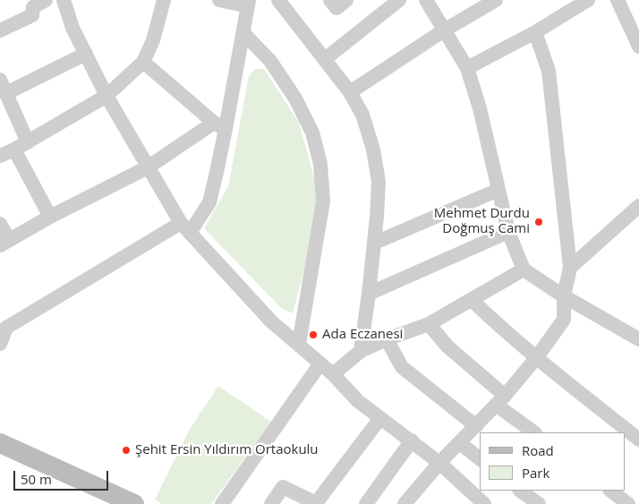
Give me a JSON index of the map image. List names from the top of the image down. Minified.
{"places":["Mehmet Durdu Doğmuş Cami","Ada Eczanesi","Şehit Ersin Yıldırım Ortaokulu"],"legend":["Road","Park"],"scale_bar":"50 m"}
